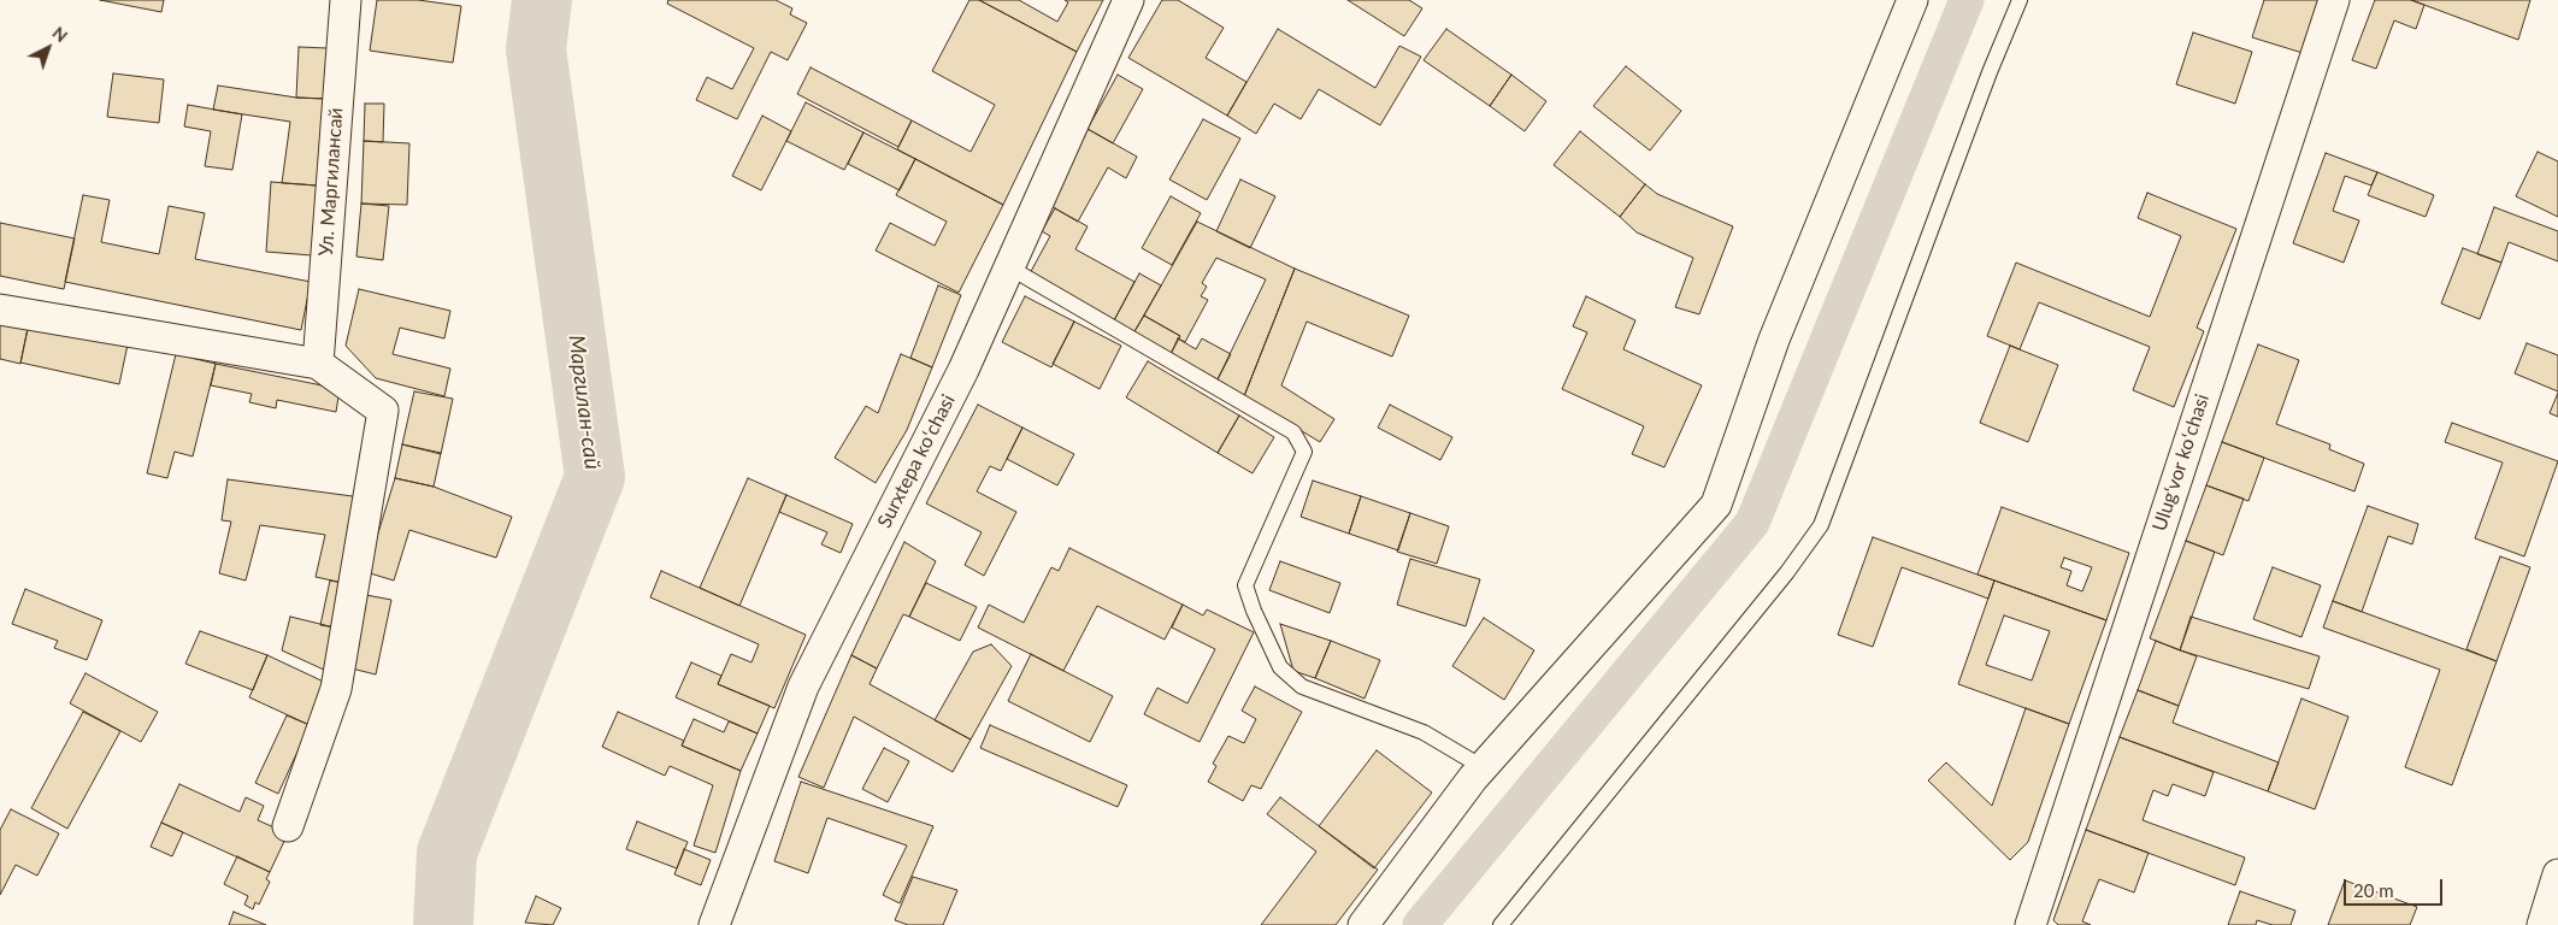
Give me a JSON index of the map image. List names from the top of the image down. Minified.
{"streets":{"street":["Ул. Маргилансай","Surxtepa koʻchasi","Ulugʻvor koʻchasi"]},"water":["Маргилан-сай"],"scale_bar":"20 m","north":"top right"}
